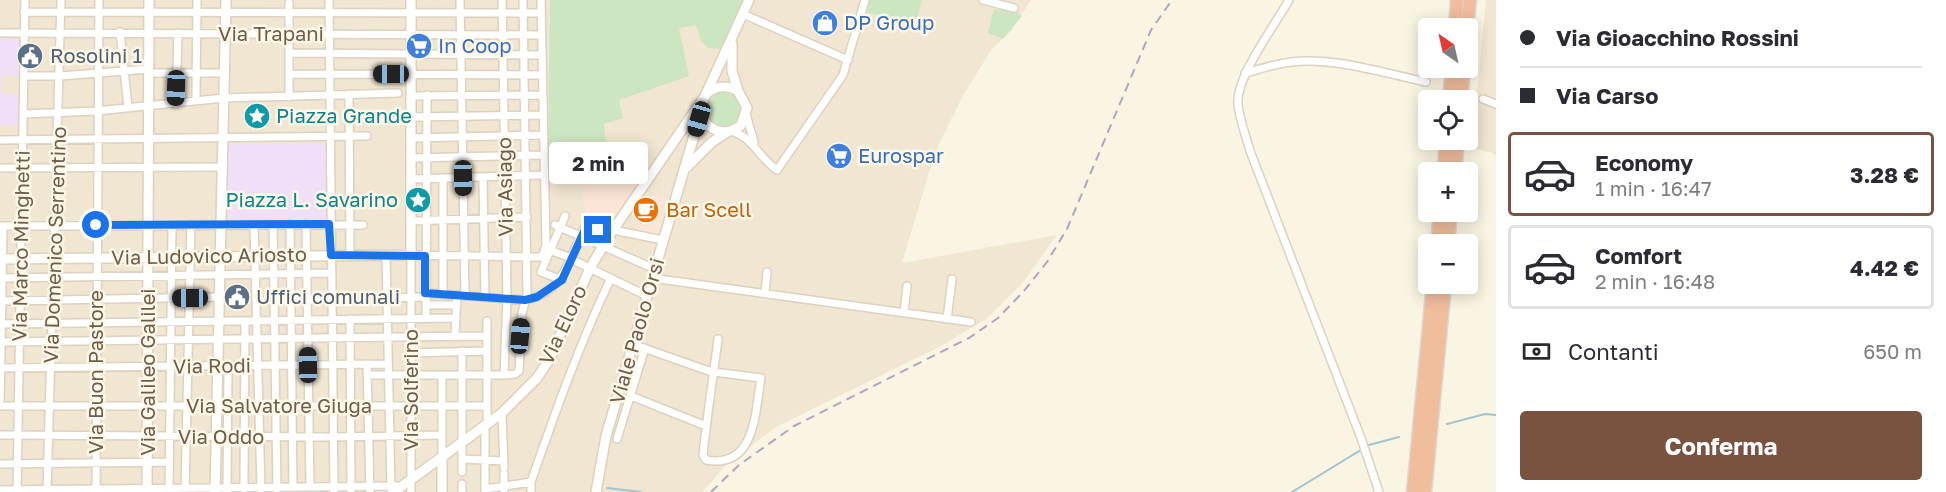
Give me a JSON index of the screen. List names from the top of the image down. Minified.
{"streets":{"street":["Via Trapani","Via Asiago","Via Domenico Serrentino","Via Marco Minghetti","Via Ludovico Ariosto","Via Eloro","Viale Paolo Orsi","Via Rodi","Via Buon Pastore","Via Galileo Galilei","Via Solferino","Via Salvatore Giuga","Via Oddo"]},"crossings":[["Via Trapani","Via Asiago"],["Via Trapani","Via Domenico Serrentino"],["Via Trapani","Via Marco Minghetti"],["Via Trapani","Via Buon Pastore"],["Via Trapani","Via Galileo Galilei"],["Via Trapani","Via Solferino"],["Via Asiago","Via Ludovico Ariosto"],["Via Domenico Serrentino","Via Ludovico Ariosto"],["Via Domenico Serrentino","Via Rodi"],["Via Domenico Serrentino","Via Salvatore Giuga"],["Via Domenico Serrentino","Via Oddo"],["Via Marco Minghetti","Via Ludovico Ariosto"],["Via Marco Minghetti","Via Rodi"],["Via Marco Minghetti","Via Salvatore Giuga"],["Via Marco Minghetti","Via Oddo"],["Via Ludovico Ariosto","Via Buon Pastore"],["Via Ludovico Ariosto","Via Galileo Galilei"],["Via Ludovico Ariosto","Via Solferino"],["Via Eloro","Viale Paolo Orsi"],["Via Eloro","Via Solferino"],["Via Rodi","Via Buon Pastore"],["Via Rodi","Via Galileo Galilei"],["Via Buon Pastore","Via Salvatore Giuga"],["Via Buon Pastore","Via Oddo"],["Via Galileo Galilei","Via Salvatore Giuga"],["Via Galileo Galilei","Via Oddo"],["Via Solferino","Via Salvatore Giuga"],["Via Solferino","Via Oddo"]],"places":{"shop":["DP Group"],"supermarket":["In Coop","Eurospar"],"public building":["Rosolini 1","Uffici comunali"],"place":["Piazza Grande","Piazza L. Savarino"],"cafe":["Bar Scell"]},"north":"top left","page":{"banner":["Via Gioacchino Rossini","Via Carso"],"map_buttons":["+","−"],"list":[{"name":"Economy","note":"1 min · 16:47","value":"3.28 €"},{"name":"Comfort","note":"2 min · 16:48","value":"4.42 €"}],"bubble":"2 min","pay":["Contanti","650 m"],"buttons":"Conferma"}}
